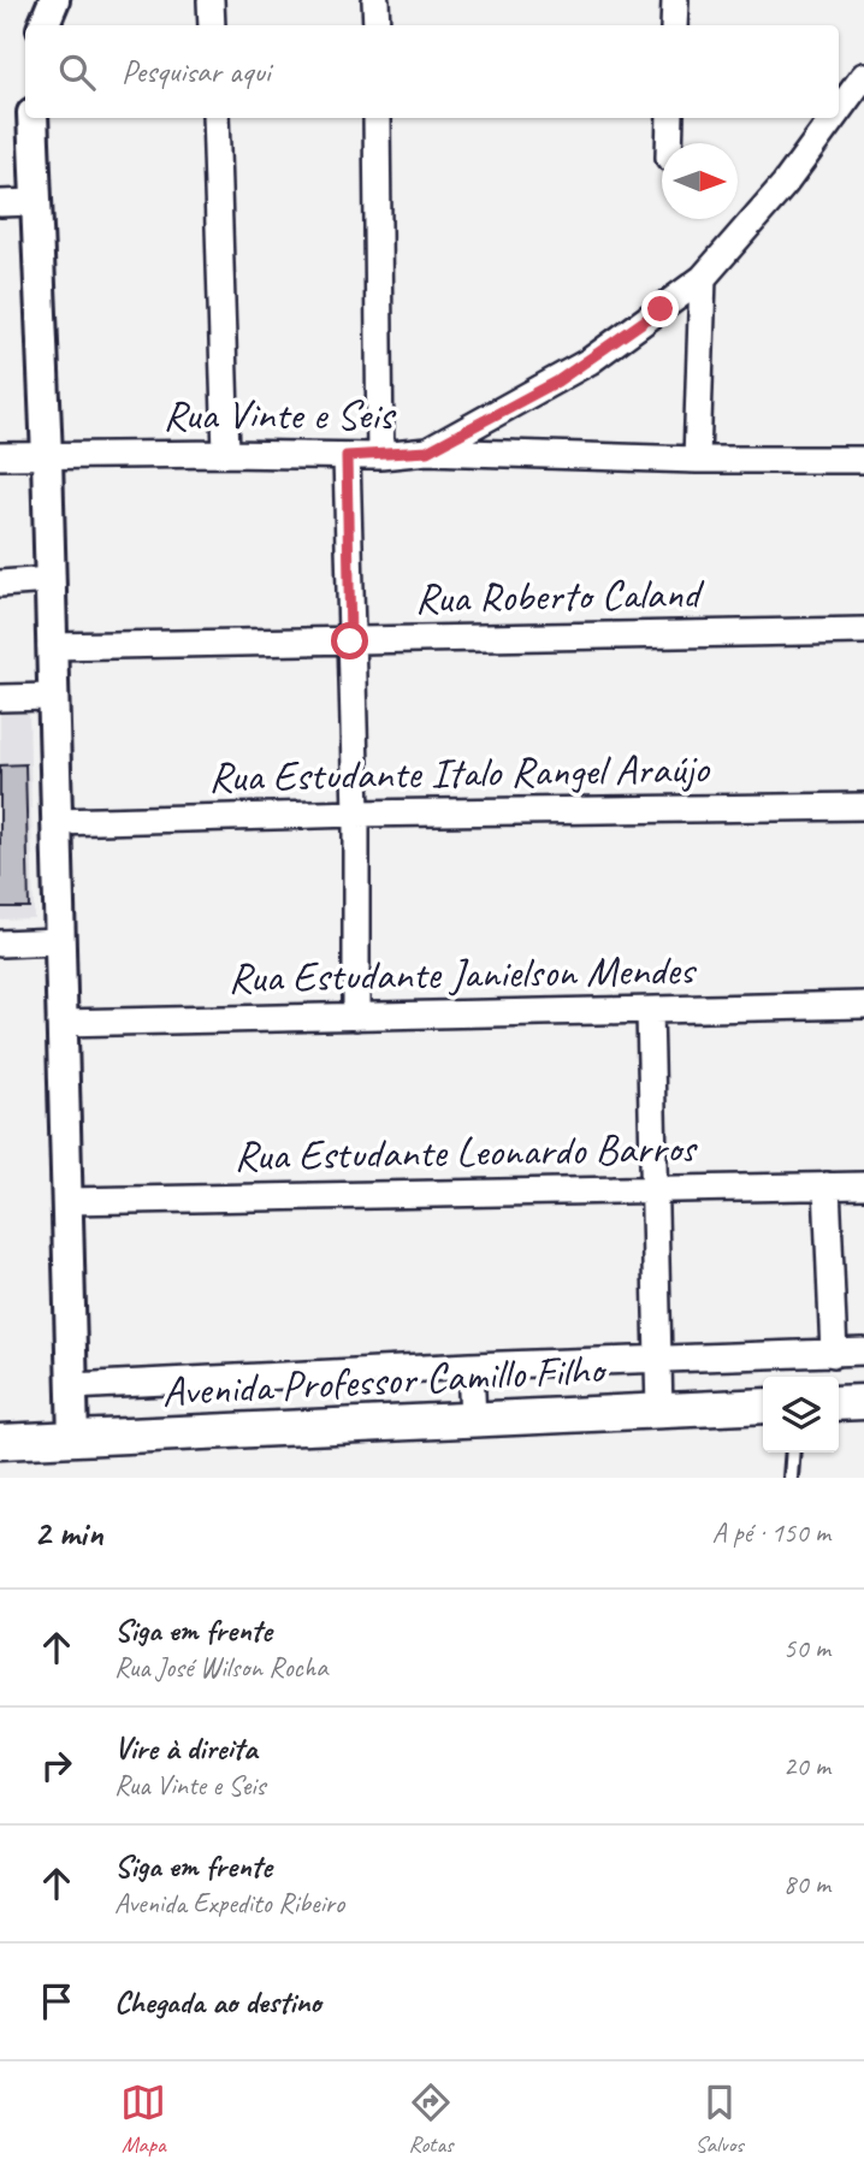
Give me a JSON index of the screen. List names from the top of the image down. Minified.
{"streets":{"main road":["Avenida Professor Camillo Filho"],"street":["Rua Vinte e Seis","Rua Roberto Caland","Rua Estudante Italo Rangel Araújo","Rua Estudante Janielson Mendes","Rua Estudante Leonardo Barros"]},"north":"right","page":{"search":"Pesquisar aqui","heading":["2 min","A pé · 150 m"],"list":[["Siga em frente","Rua José Wilson Rocha","50 m"],["Vire à direita","Rua Vinte e Seis","20 m"],["Siga em frente","Avenida Expedito Ribeiro","80 m"],"Chegada ao destino"],"nav":["Mapa","Rotas","Salvos"]}}
